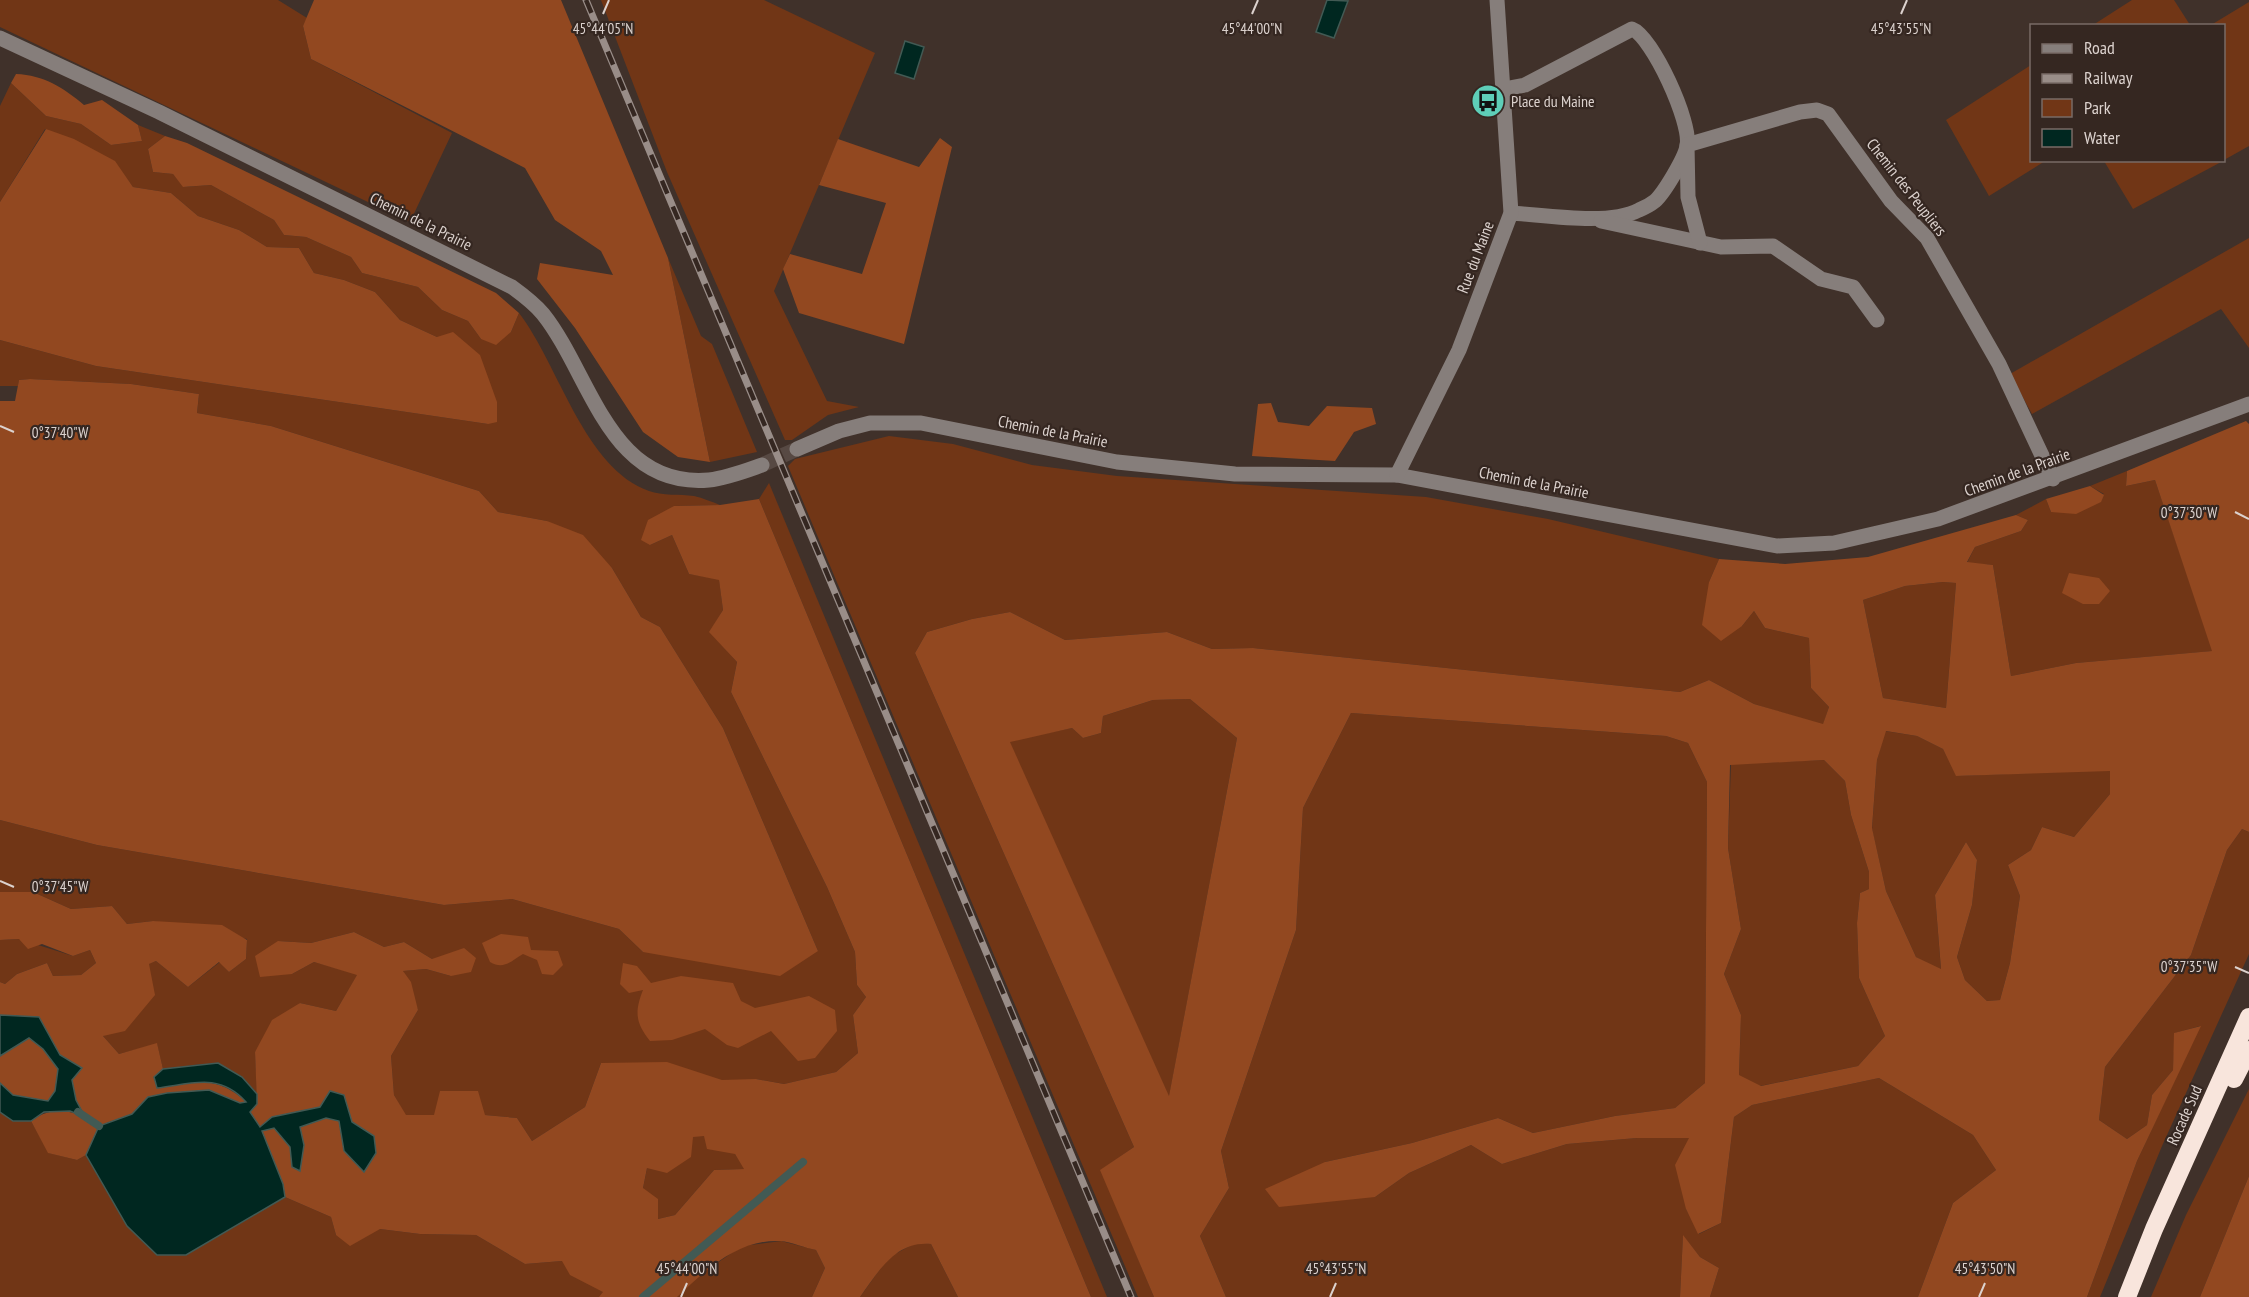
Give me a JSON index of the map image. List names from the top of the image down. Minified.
{"streets":{"highway":["Rocade Sud"],"street":["Chemin des Peupliers","Chemin de la Prairie","Rue du Maine"]},"crossings":[["Chemin des Peupliers","Chemin de la Prairie"],["Chemin des Peupliers","Rue du Maine"],["Chemin de la Prairie","Rue du Maine"]],"places":{"bus stop":["Place du Maine"]},"legend":["Road","Railway","Park","Water"],"coordinates":["45°44'05\"N","45°44'00\"N","45°43'55\"N","0°37'40\"W","0°37'30\"W","0°37'45\"W","0°37'35\"W","45°43'50\"N"]}
